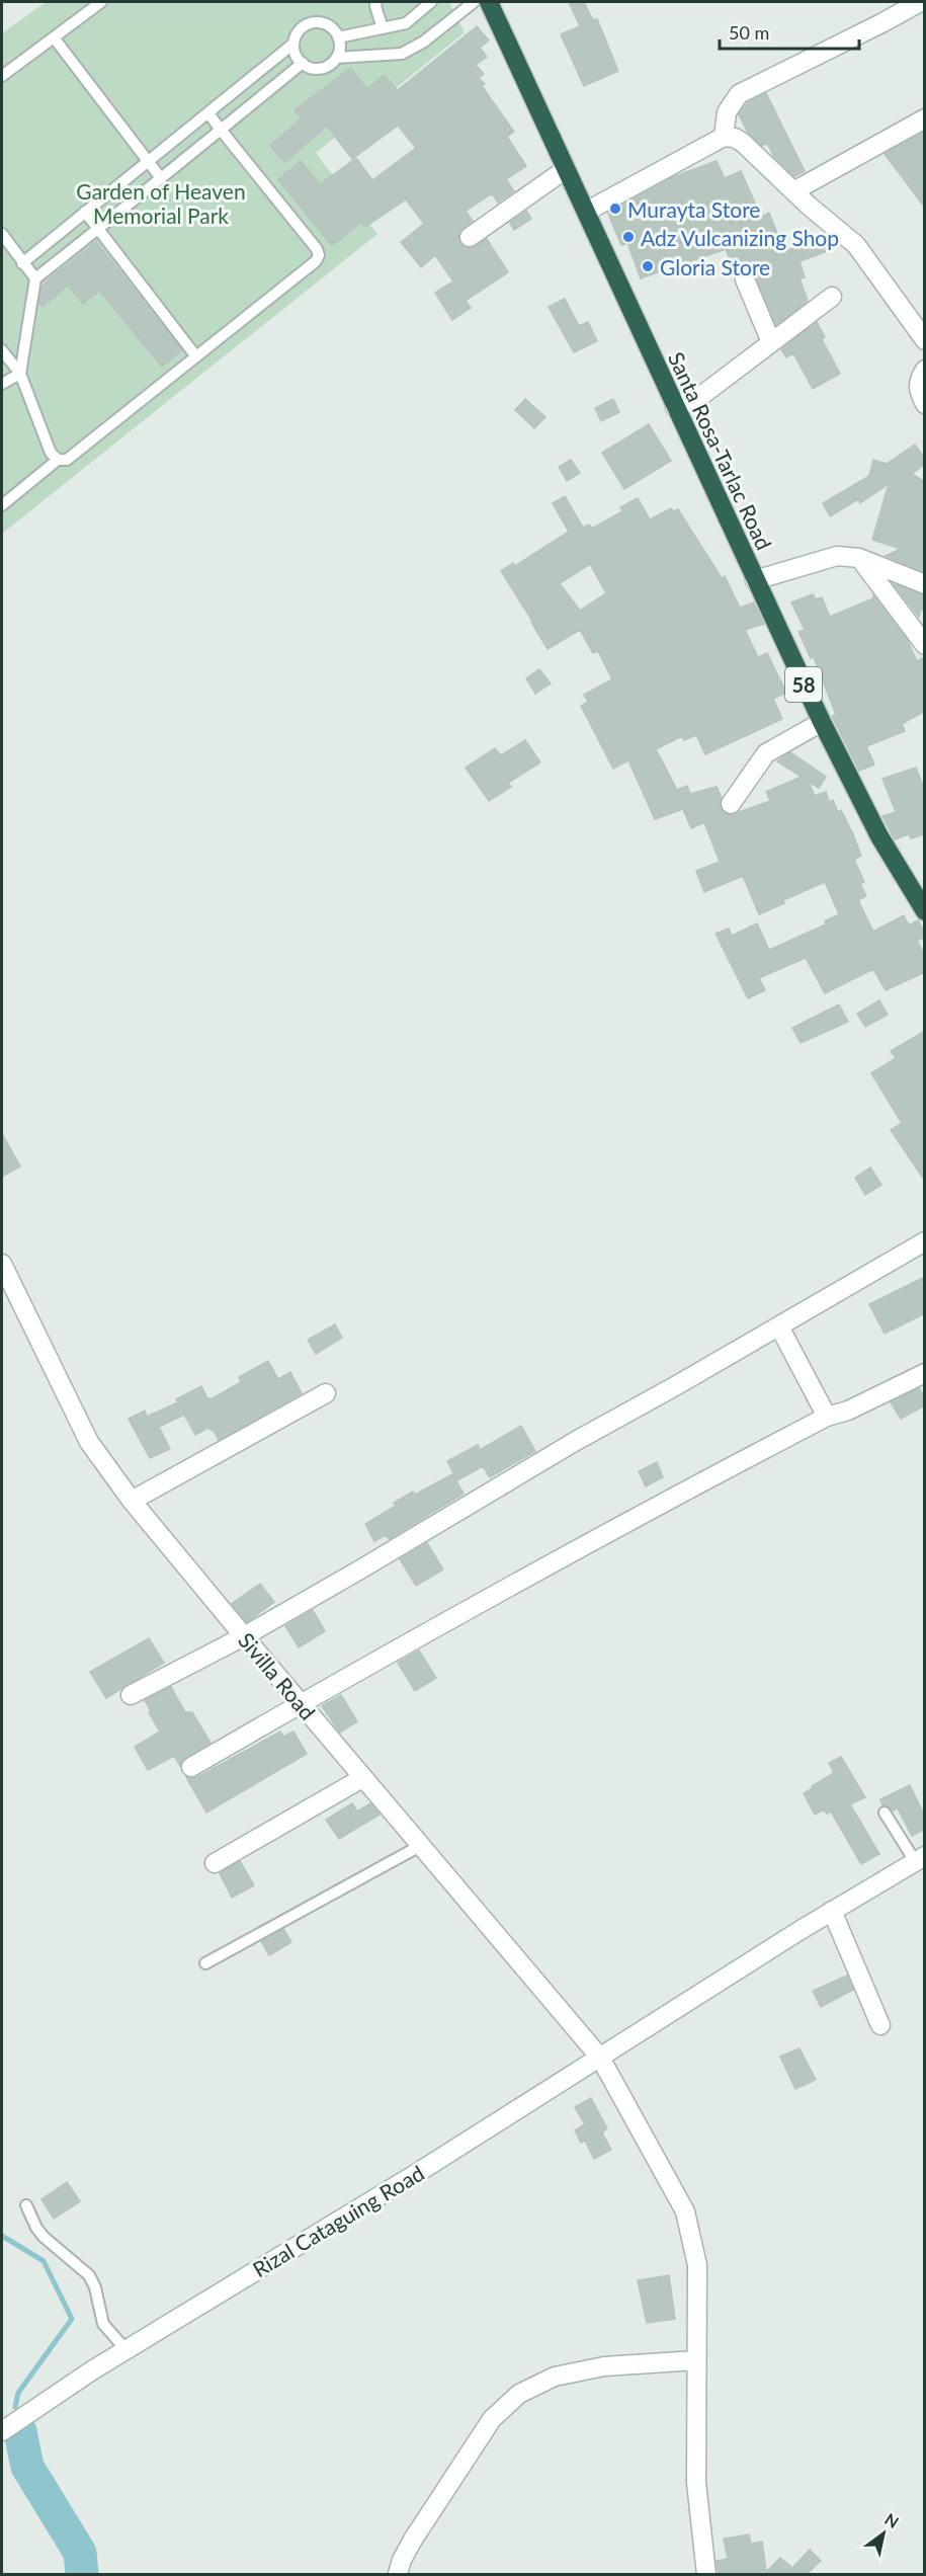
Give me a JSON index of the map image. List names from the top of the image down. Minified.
{"streets":{"highway":["Santa Rosa-Tarlac Road","58"],"street":["Sivilla Road","Rizal Cataguing Road"]},"crossings":[["Sivilla Road","Rizal Cataguing Road"]],"parks":["Garden of Heaven Memorial Park"],"places":["Murayta Store","Adz Vulcanizing Shop","Gloria Store"],"scale_bar":"50 m","north":"top right"}
